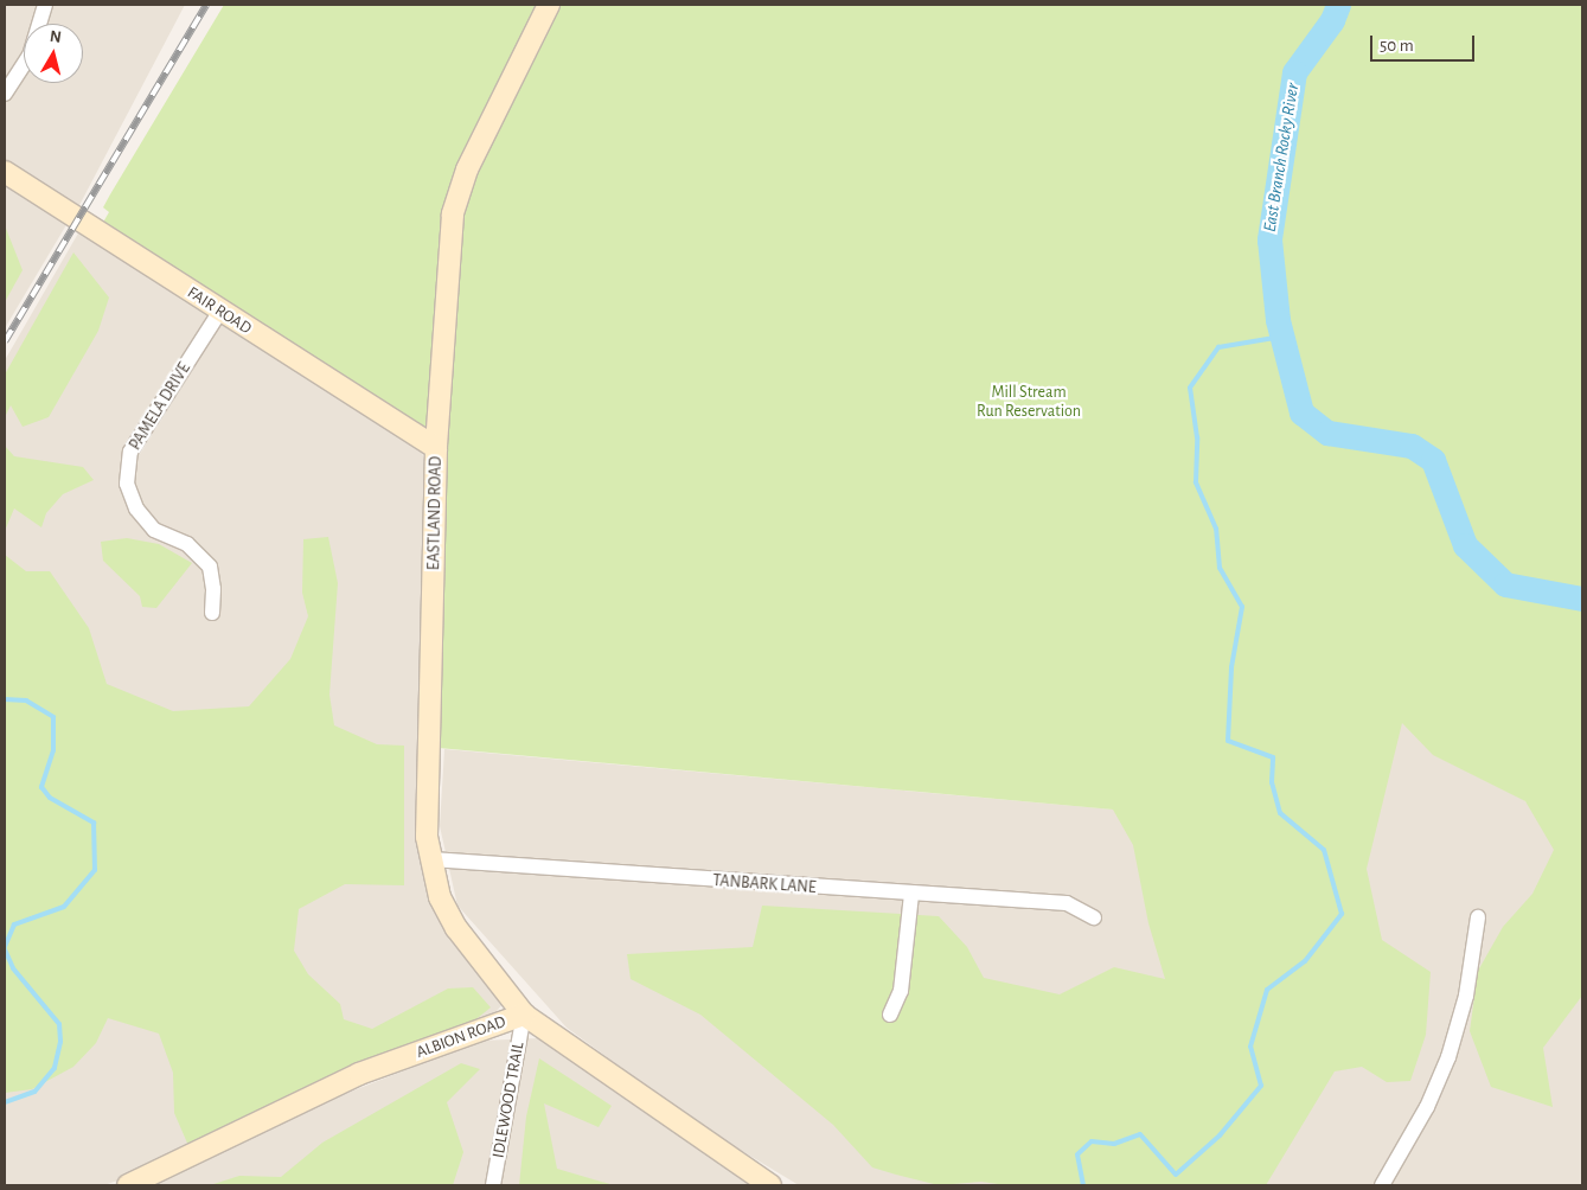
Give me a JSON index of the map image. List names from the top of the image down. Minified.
{"streets":{"street":["FAIR ROAD","PAMELA DRIVE","EASTLAND ROAD","TANBARK LANE","ALBION ROAD","IDLEWOOD TRAIL"]},"crossings":[["FAIR ROAD","PAMELA DRIVE"],["FAIR ROAD","EASTLAND ROAD"],["EASTLAND ROAD","TANBARK LANE"],["EASTLAND ROAD","ALBION ROAD"],["EASTLAND ROAD","IDLEWOOD TRAIL"],["ALBION ROAD","IDLEWOOD TRAIL"]],"water":["East Branch Rocky River"],"parks":["Mill Stream Run Reservation"],"scale_bar":"50 m","north":"top"}
